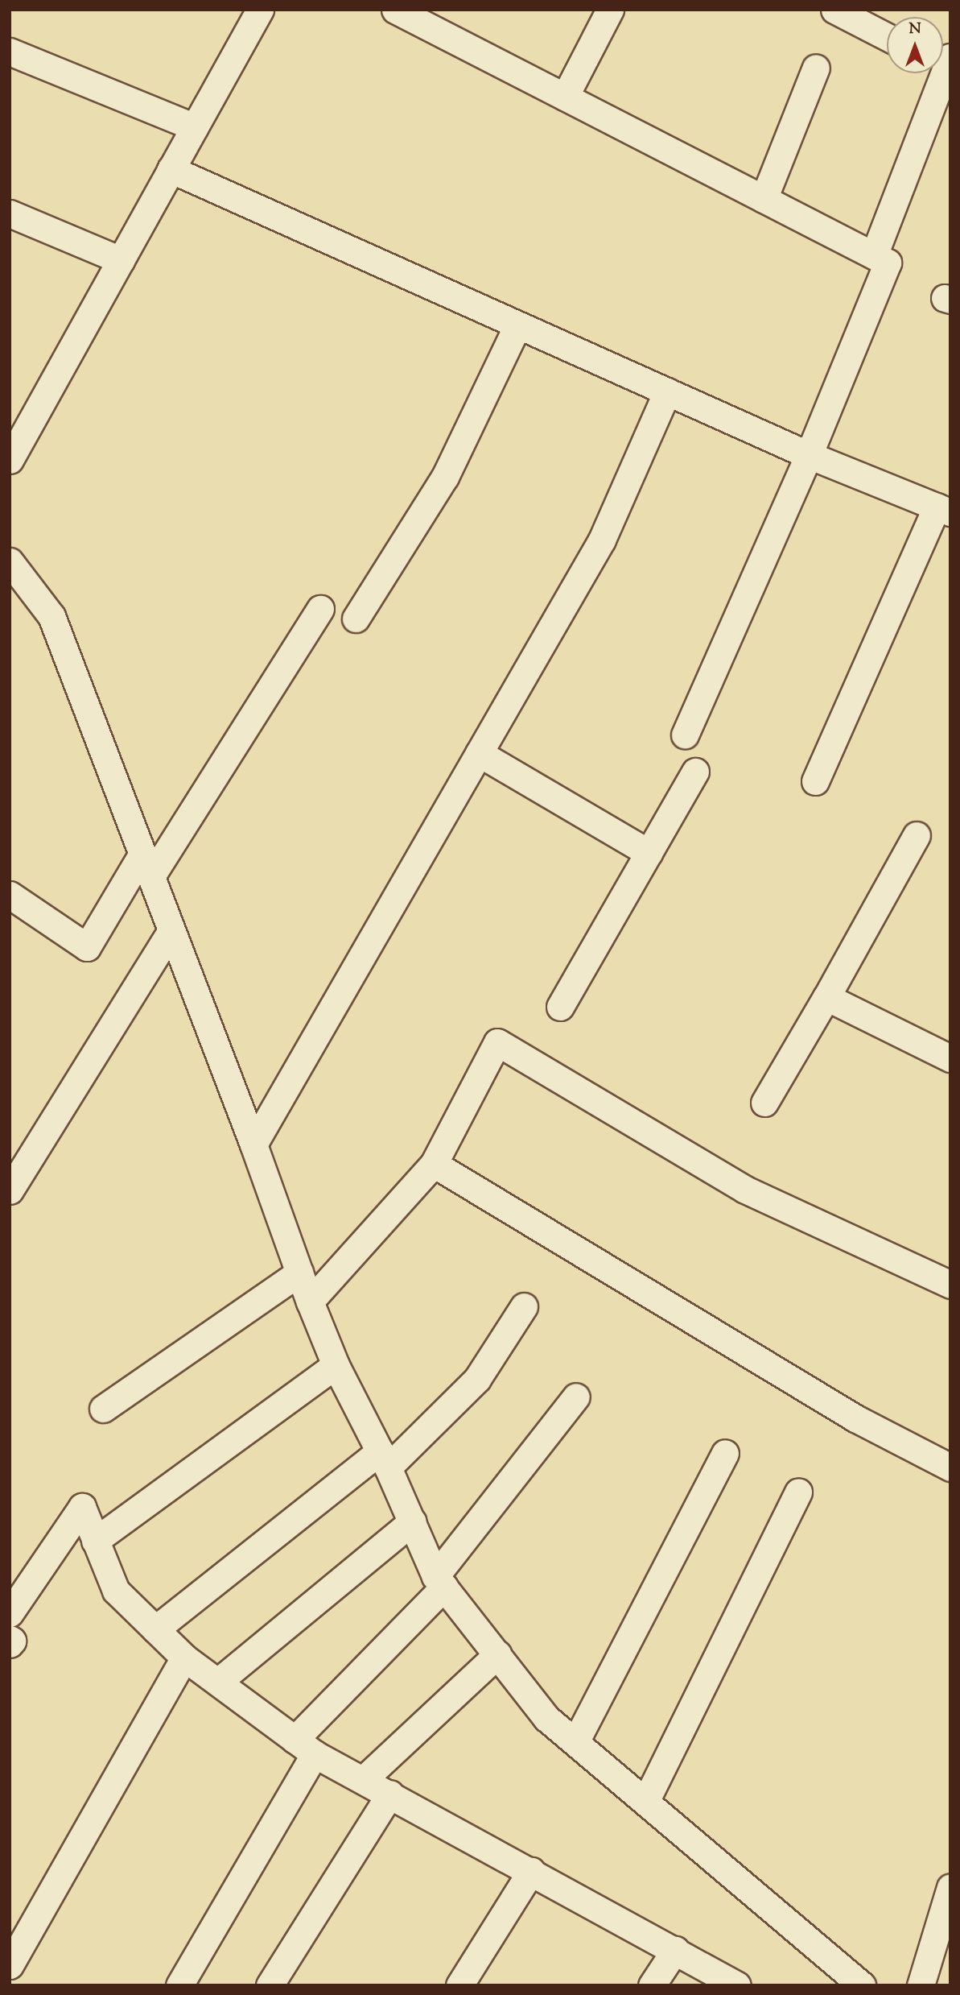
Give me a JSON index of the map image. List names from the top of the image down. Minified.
{"north":"top"}
